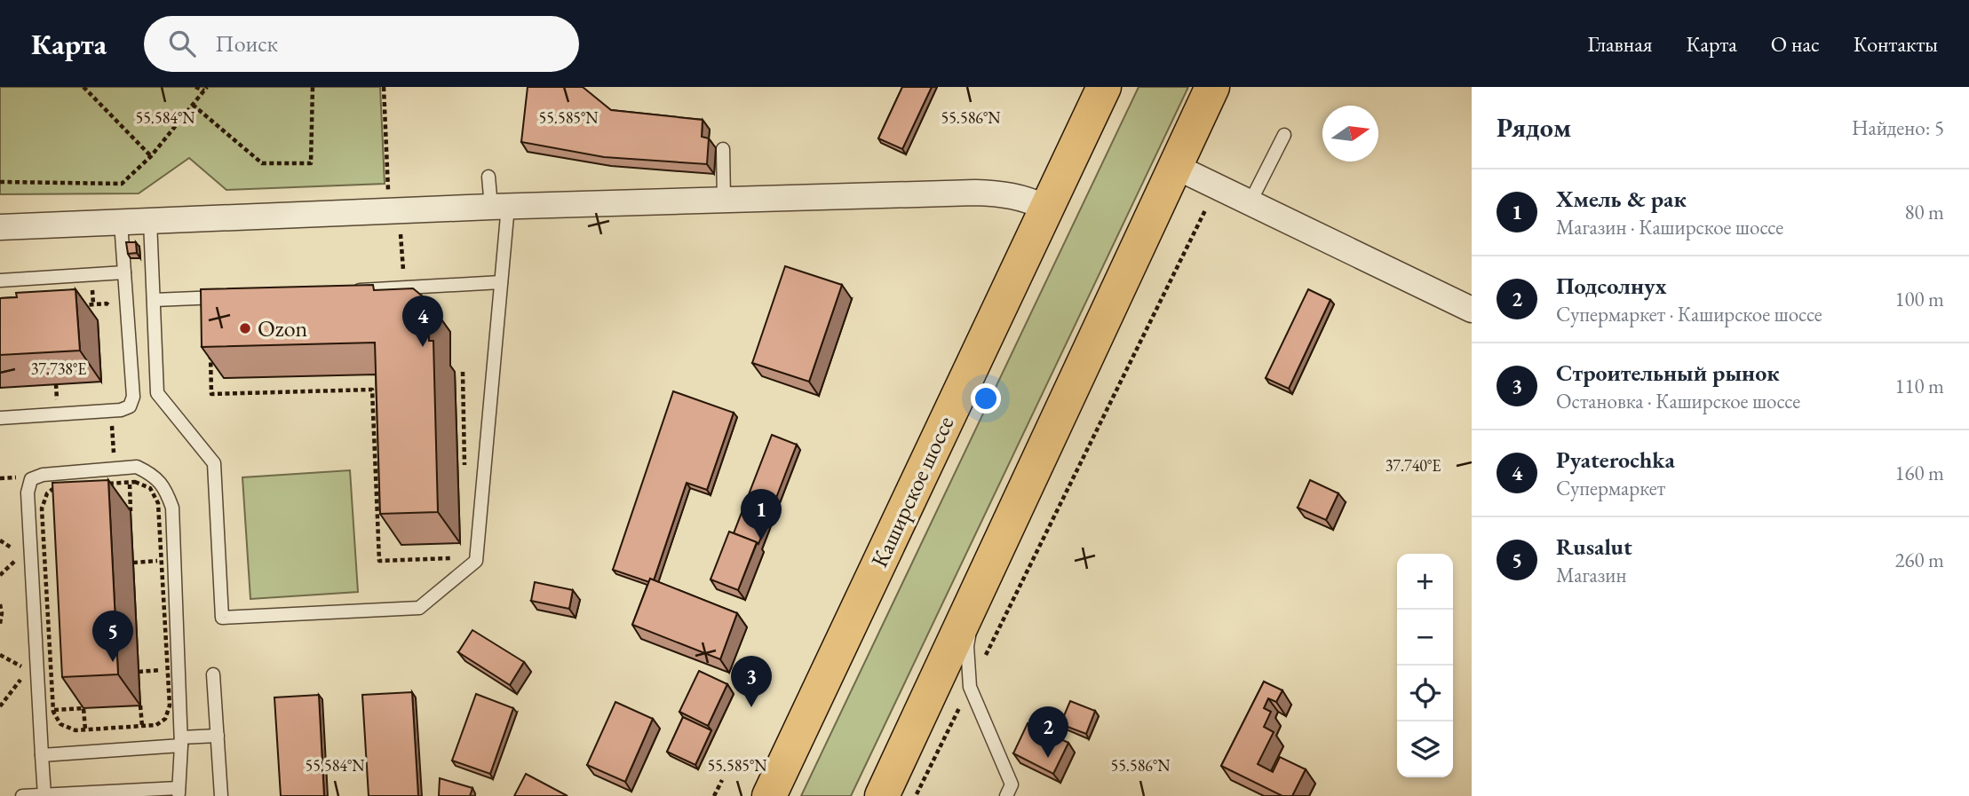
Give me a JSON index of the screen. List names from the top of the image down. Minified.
{"streets":{"highway":["Каширское шоссе"]},"places":["Ozon"],"north":"right","page":{"header":"Карта","search":"Поиск","nav":["Главная","Карта","О нас","Контакты"],"heading":["Рядом","Найдено: 5"],"list":[{"mark":"1","name":"Хмель & рак","note":"Магазин · Каширское шоссе","value":"80 m"},{"mark":"2","name":"Подсолнух","note":"Супермаркет · Каширское шоссе","value":"100 m"},{"mark":"3","name":"Строительный рынок","note":"Остановка · Каширское шоссе","value":"110 m"},{"mark":"4","name":"Pyaterochka","note":"Супермаркет","value":"160 m"},{"mark":"5","name":"Rusalut","note":"Магазин","value":"260 m"}],"pins":["4","1","5","3","2"],"map_buttons":["+","−"]},"coordinates":["55.584°N","55.585°N","55.586°N","37.738°E","37.740°E"]}
